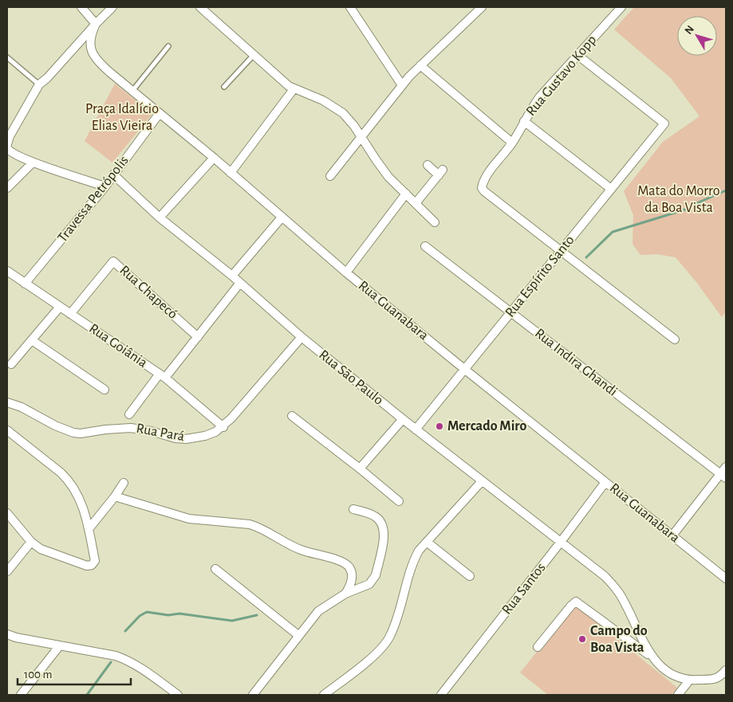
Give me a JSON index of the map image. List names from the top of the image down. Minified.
{"streets":{"street":["Rua Gustavo Kopp","Travessa Petrópolis","Rua Espírito Santo","Rua Chapecó","Rua Guanabara","Rua Goiânia","Rua Indira Ghandi","Rua São Paulo","Rua Pará","Rua Santos"]},"crossings":[["Rua Gustavo Kopp","Rua Espírito Santo"],["Travessa Petrópolis","Rua Guanabara"],["Travessa Petrópolis","Rua Goiânia"],["Travessa Petrópolis","Rua São Paulo"],["Rua Espírito Santo","Rua Guanabara"],["Rua Espírito Santo","Rua Indira Ghandi"],["Rua Espírito Santo","Rua São Paulo"],["Rua Chapecó","Rua Goiânia"],["Rua Guanabara","Rua Santos"],["Rua Goiânia","Rua Pará"],["Rua São Paulo","Rua Pará"],["Rua São Paulo","Rua Santos"]],"parks":["Praça Idalício Elias Vieira","Mata do Morro da Boa Vista"],"places":["Mercado Miro","Campo do Boa Vista"],"scale_bar":"100 m","north":"top left"}
